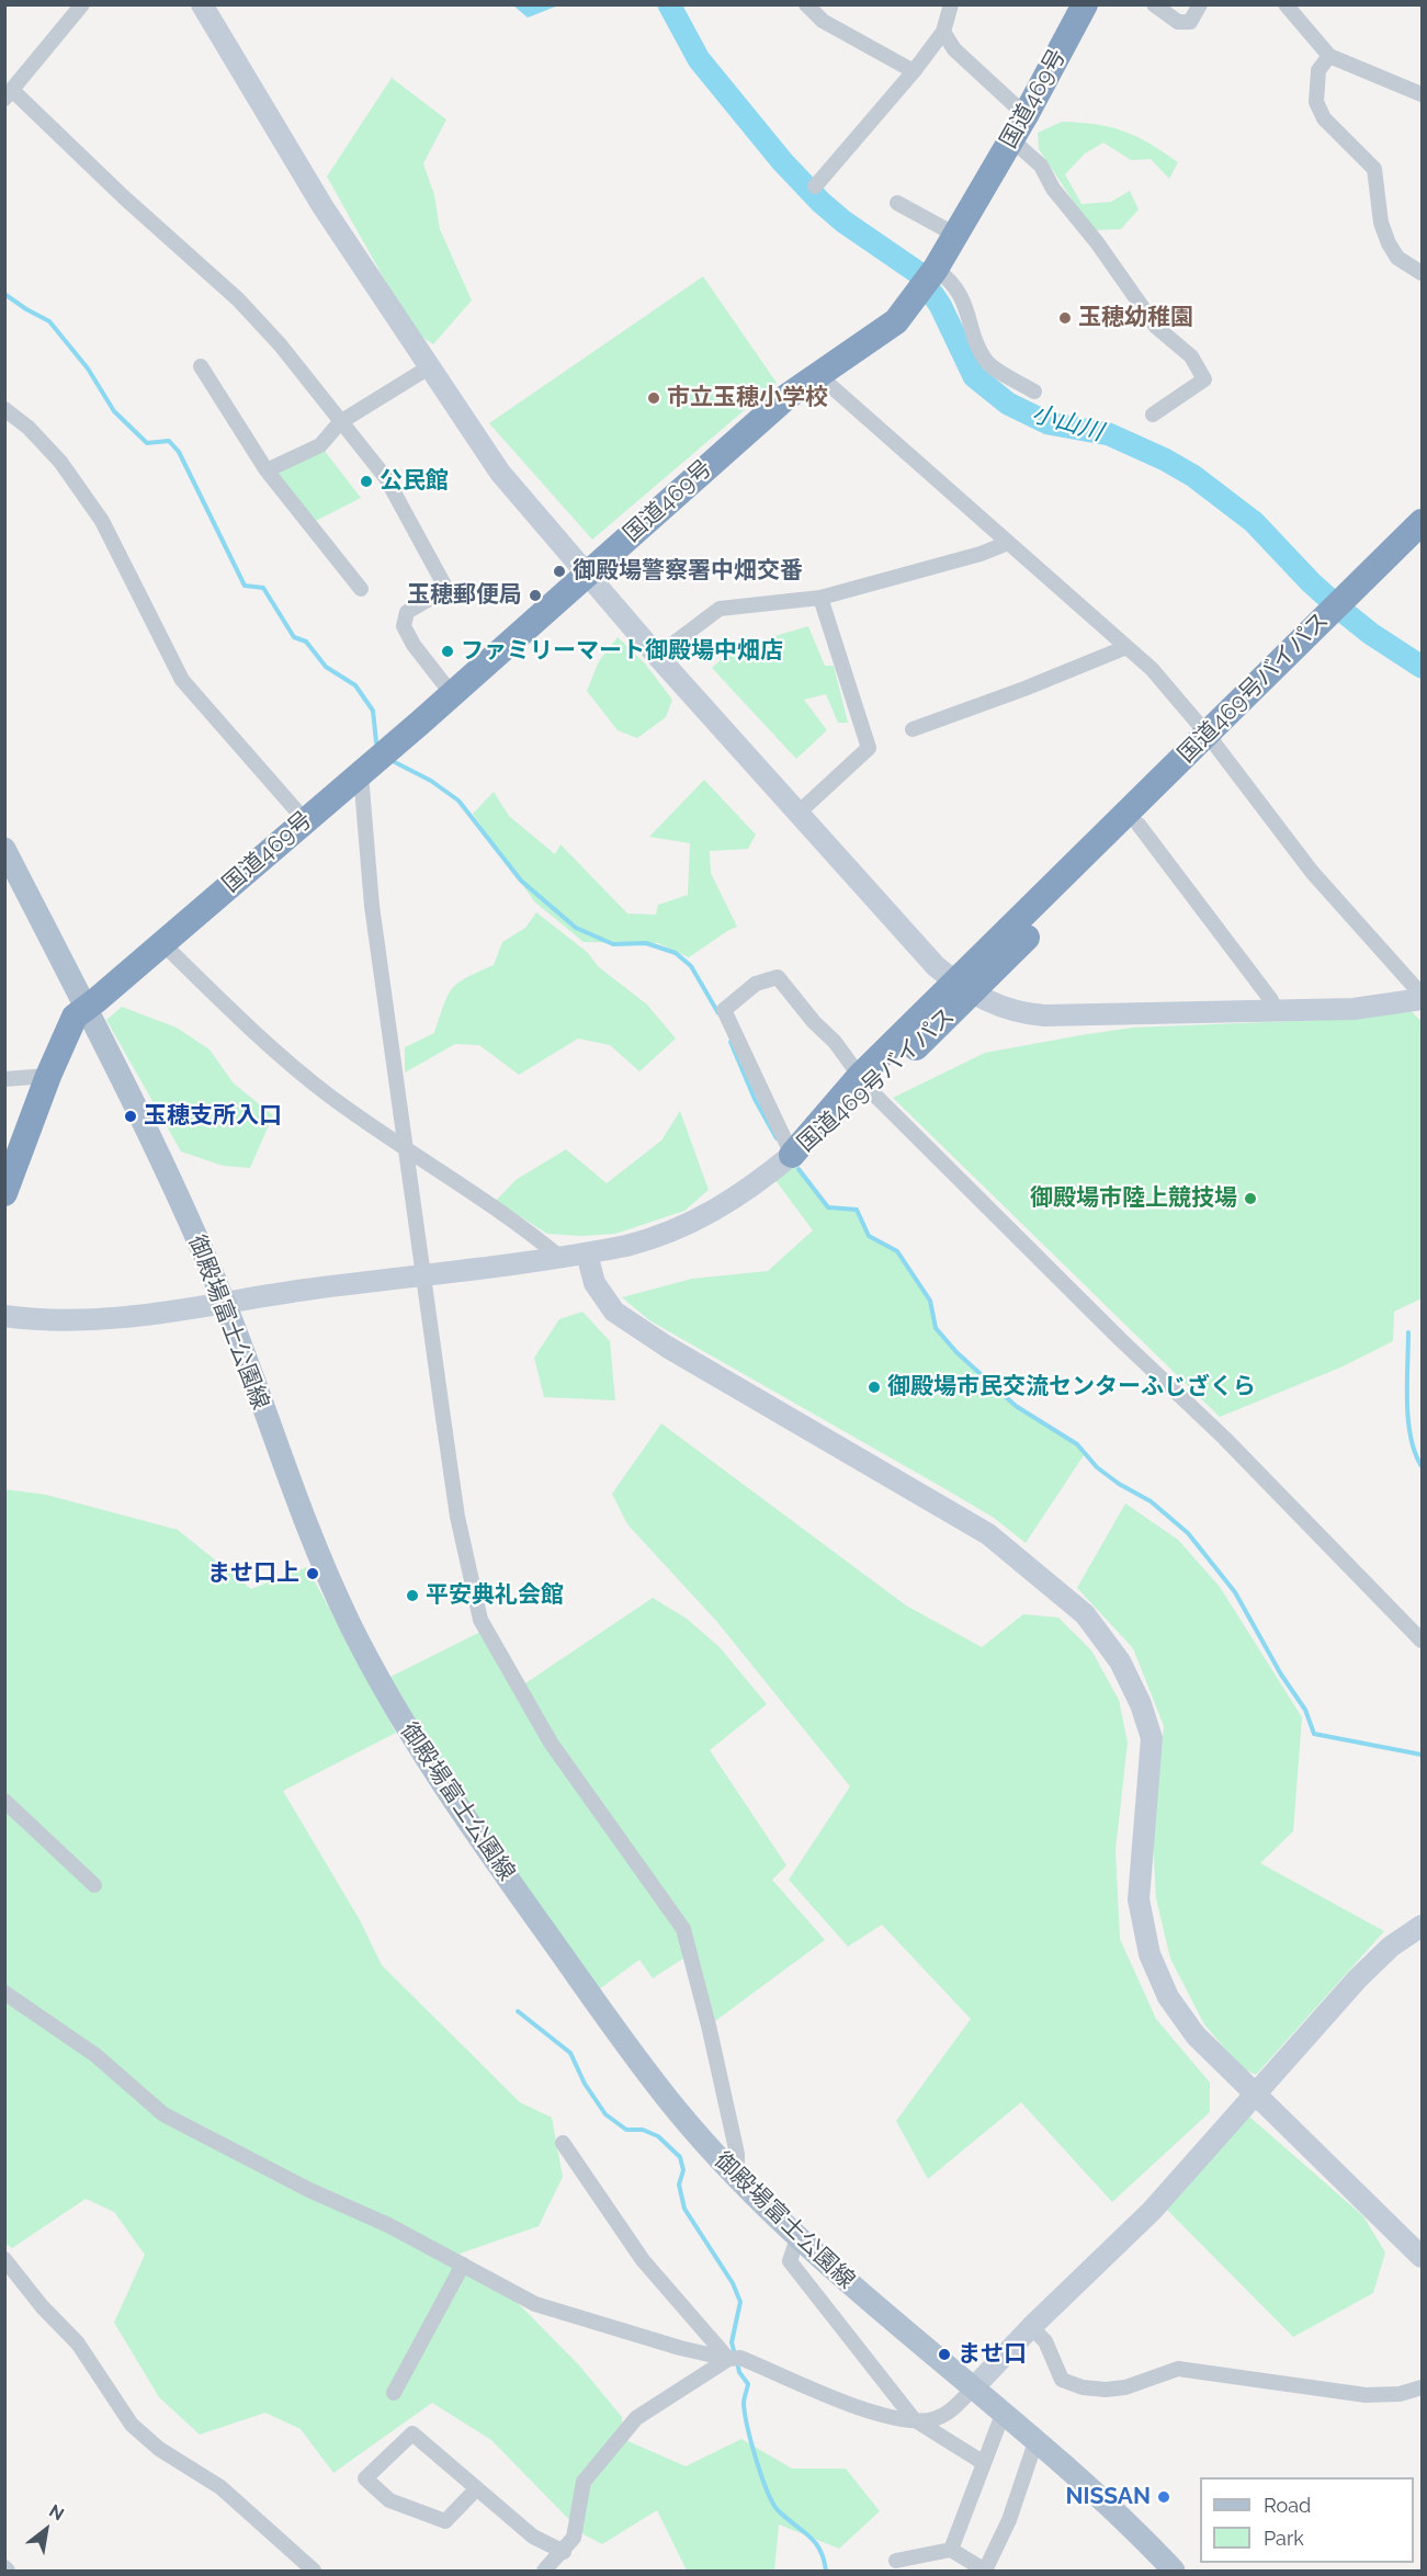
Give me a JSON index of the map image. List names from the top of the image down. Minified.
{"streets":{"highway":["国道469号","国道469号バイパス"],"main road":["御殿場富士公園線"]},"crossings":[["国道469号","御殿場富士公園線"]],"water":["小山川"],"places":["玉穂幼稚園","市立玉穂小学校","公民館","御殿場警察署中畑交番","玉穂郵便局","ファミリーマート御殿場中畑店","玉穂支所入口","御殿場市陸上競技場","御殿場市民交流センターふじざくら","ませ口上","平安典礼会館","ませ口","NISSAN"],"legend":["Road","Park"],"north":"top right"}
